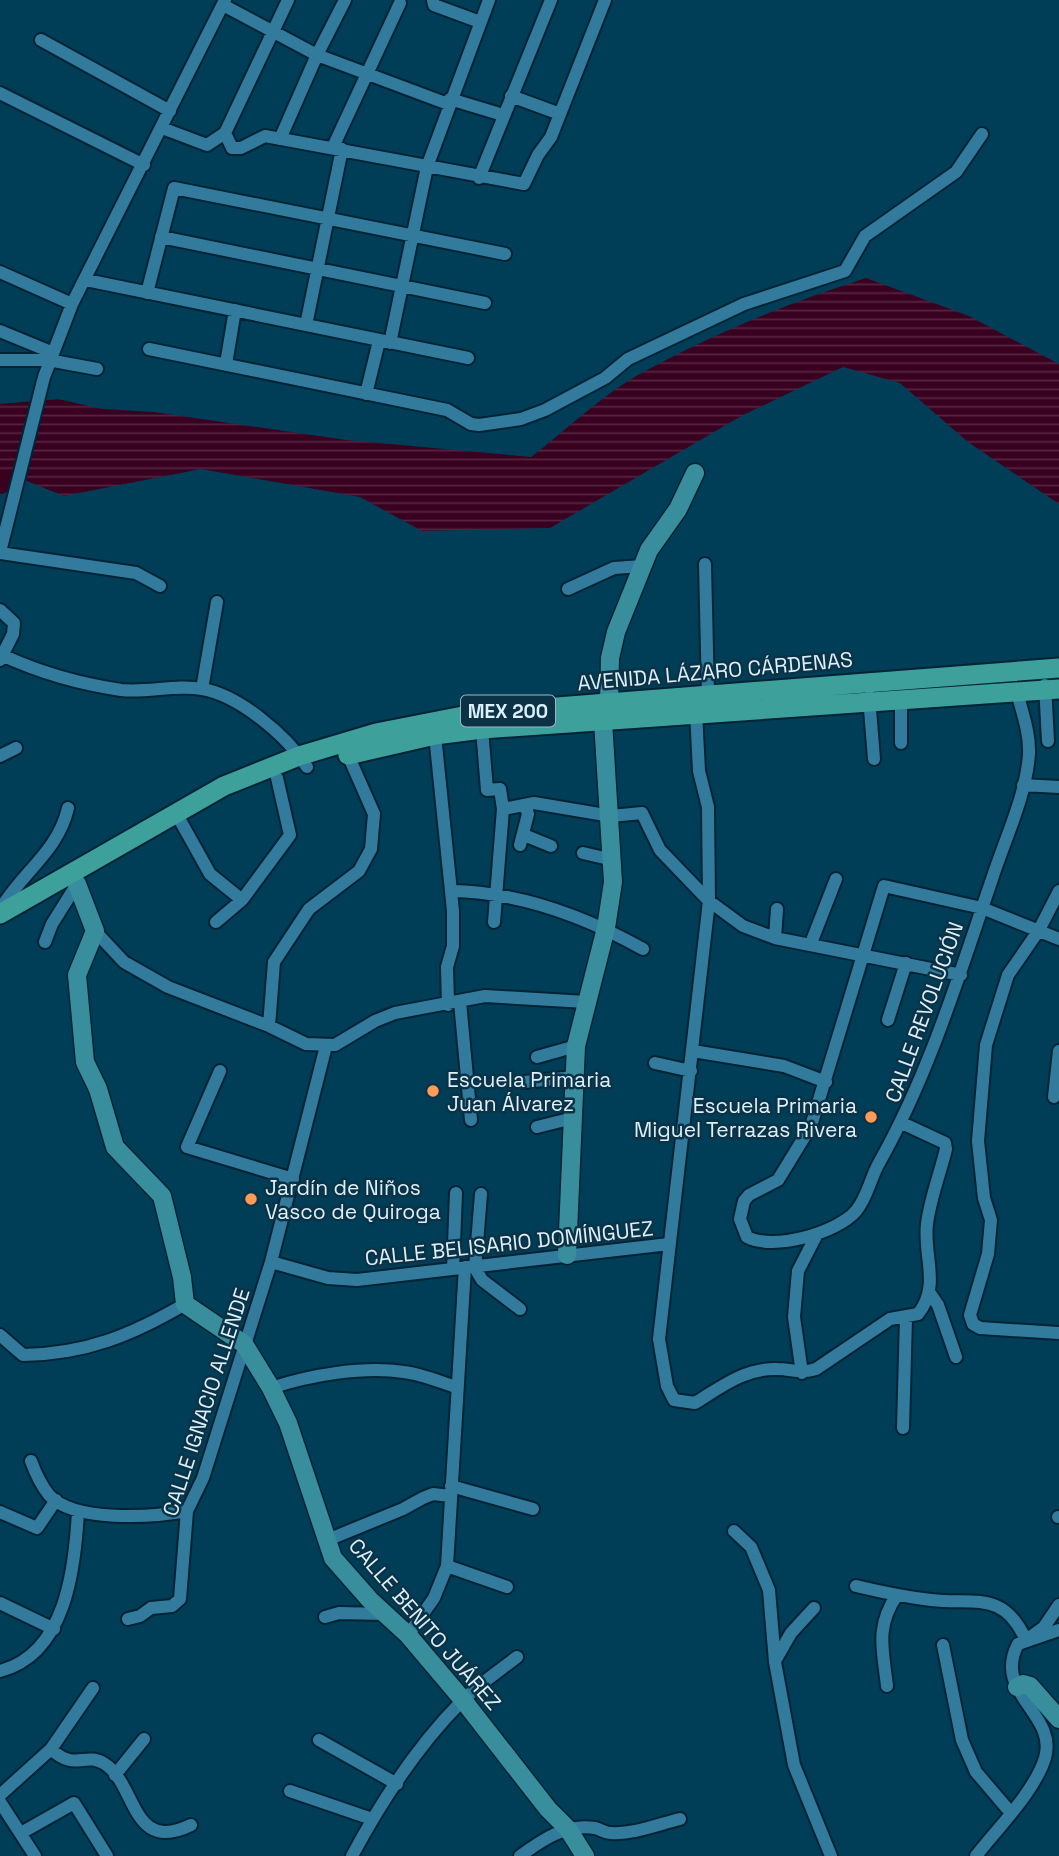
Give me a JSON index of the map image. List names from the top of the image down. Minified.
{"streets":{"main road":["AVENIDA LÁZARO CÁRDENAS","MEX 200"],"street":["CALLE REVOLUCIÓN","CALLE BELISARIO DOMÍNGUEZ","CALLE IGNACIO ALLENDE","CALLE BENITO JUÁREZ"]},"crossings":[["AVENIDA LÁZARO CÁRDENAS","CALLE REVOLUCIÓN"],["CALLE BELISARIO DOMÍNGUEZ","CALLE IGNACIO ALLENDE"],["CALLE IGNACIO ALLENDE","CALLE BENITO JUÁREZ"]],"places":["Escuela Primaria Juan Álvarez","Escuela Primaria Miguel Terrazas Rivera","Jardín de Niños Vasco de Quiroga"]}
